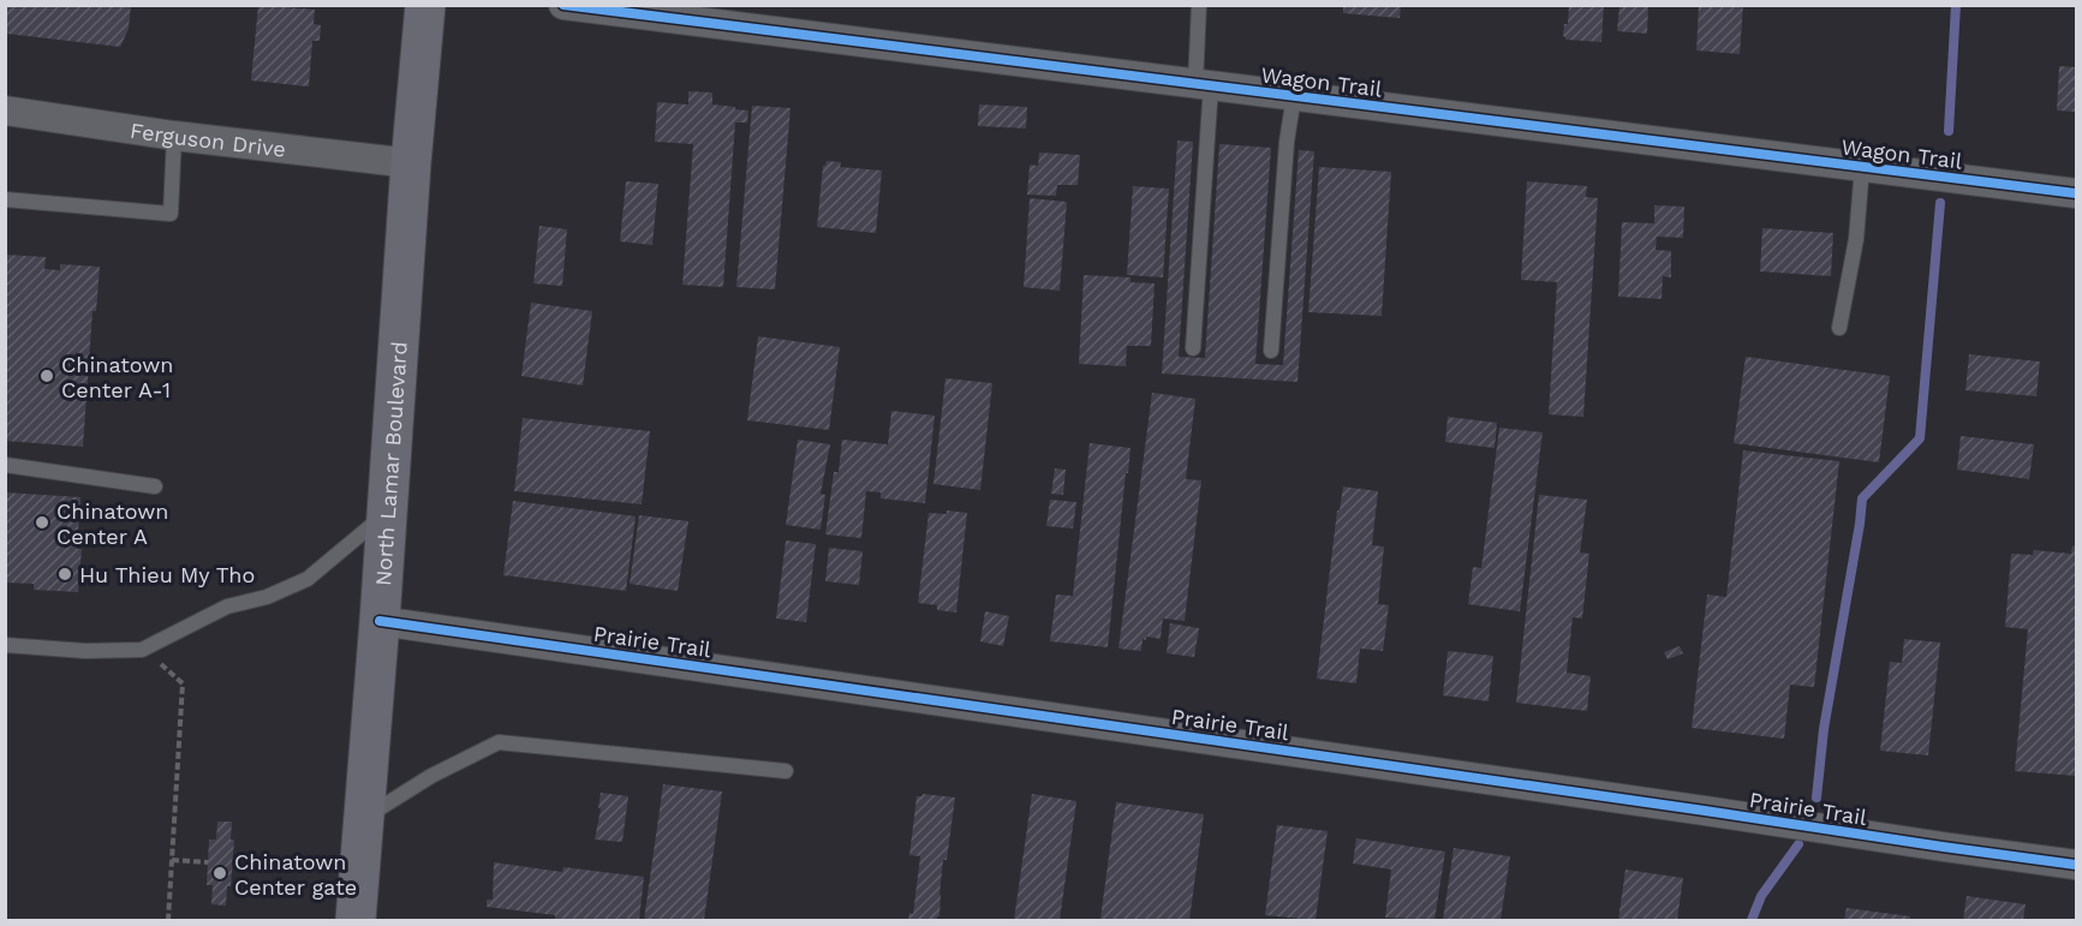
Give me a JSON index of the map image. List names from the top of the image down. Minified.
{"streets":{"main road":["North Lamar Boulevard"],"street":["Wagon Trail","Ferguson Drive","Prairie Trail"]},"crossings":[["Ferguson Drive","North Lamar Boulevard"],["North Lamar Boulevard","Prairie Trail"]],"places":["Chinatown Center A-1","Chinatown Center A","Hu Thieu My Tho","Chinatown Center gate"]}
